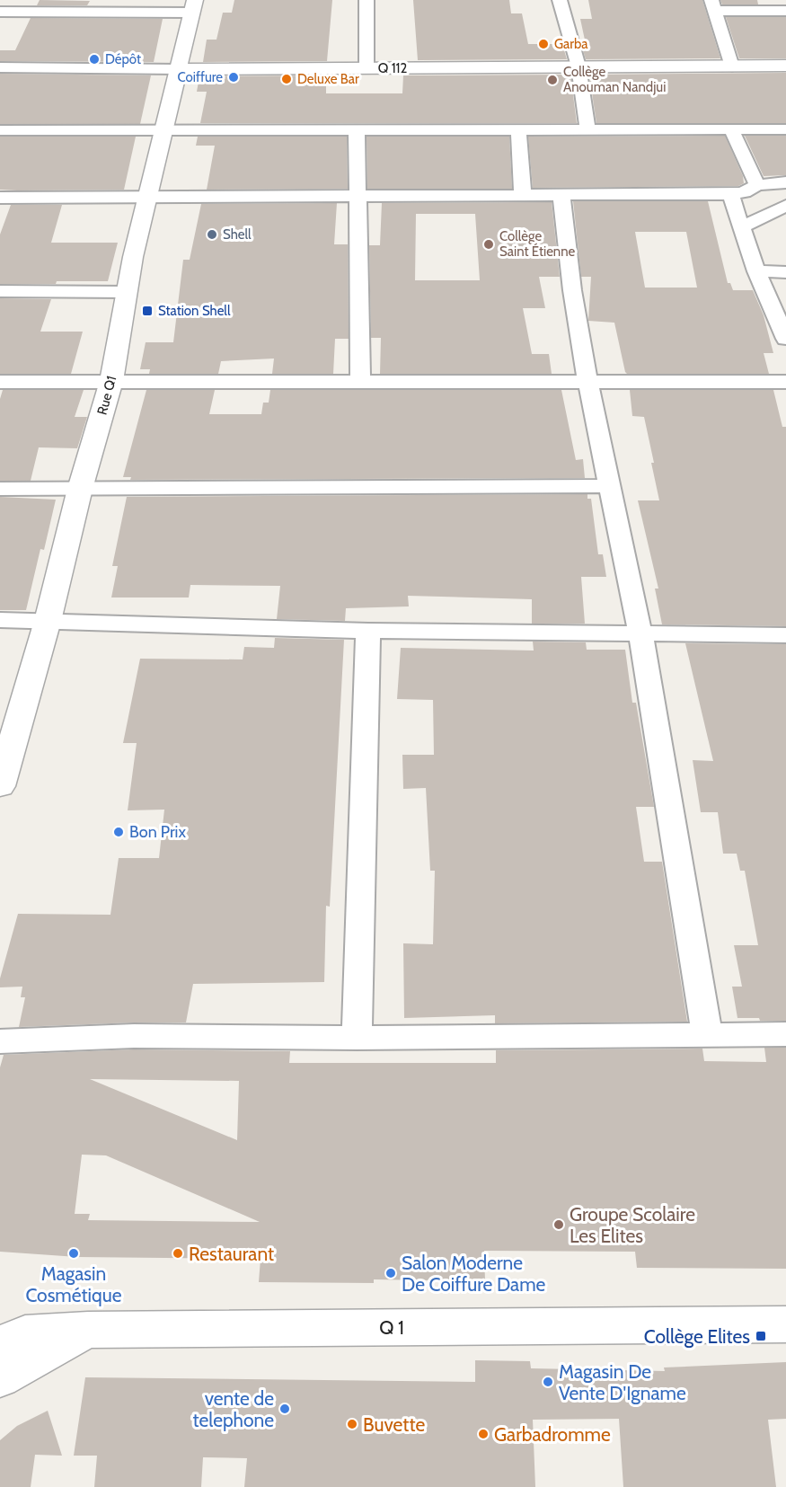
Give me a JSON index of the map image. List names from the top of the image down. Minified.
{"streets":{"street":["Q 112","Rue Q1","Q 1"]},"crossings":[["Q 112","Rue Q1"]],"places":{"other":["Garba","Dépôt","Coiffure","Deluxe Bar","Collège Anouman Nandjui","Shell","Collège Saint Étienne","Bon Prix","Groupe Scolaire Les Elites","Magasin Cosmétique","Restaurant","Salon Moderne De Coiffure Dame","Magasin De Vente D'Igname","vente de telephone","Buvette","Garbadromme"],"transit":["Station Shell","Collège Elites"]}}
